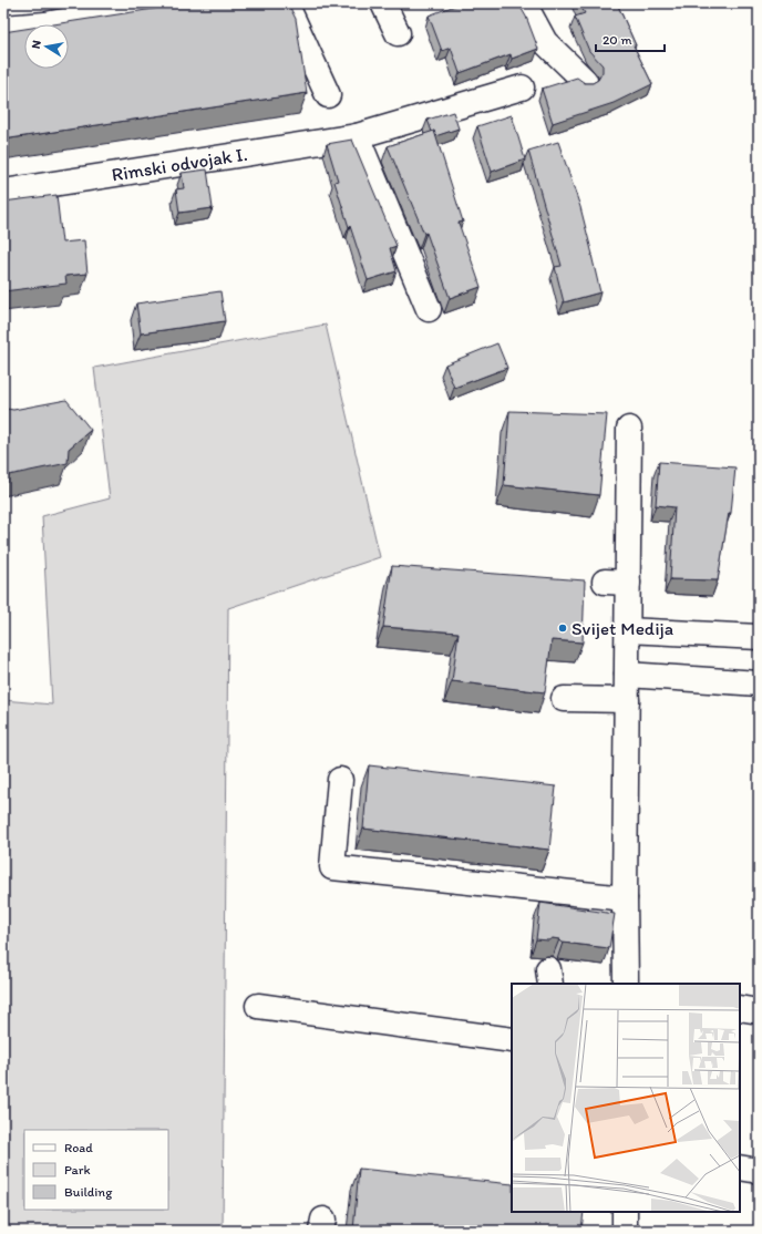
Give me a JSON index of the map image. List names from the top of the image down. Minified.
{"streets":{"street":["Rimski odvojak I."]},"places":["Svijet Medija"],"legend":["Road","Park","Building"],"scale_bar":"20 m","north":"left"}
